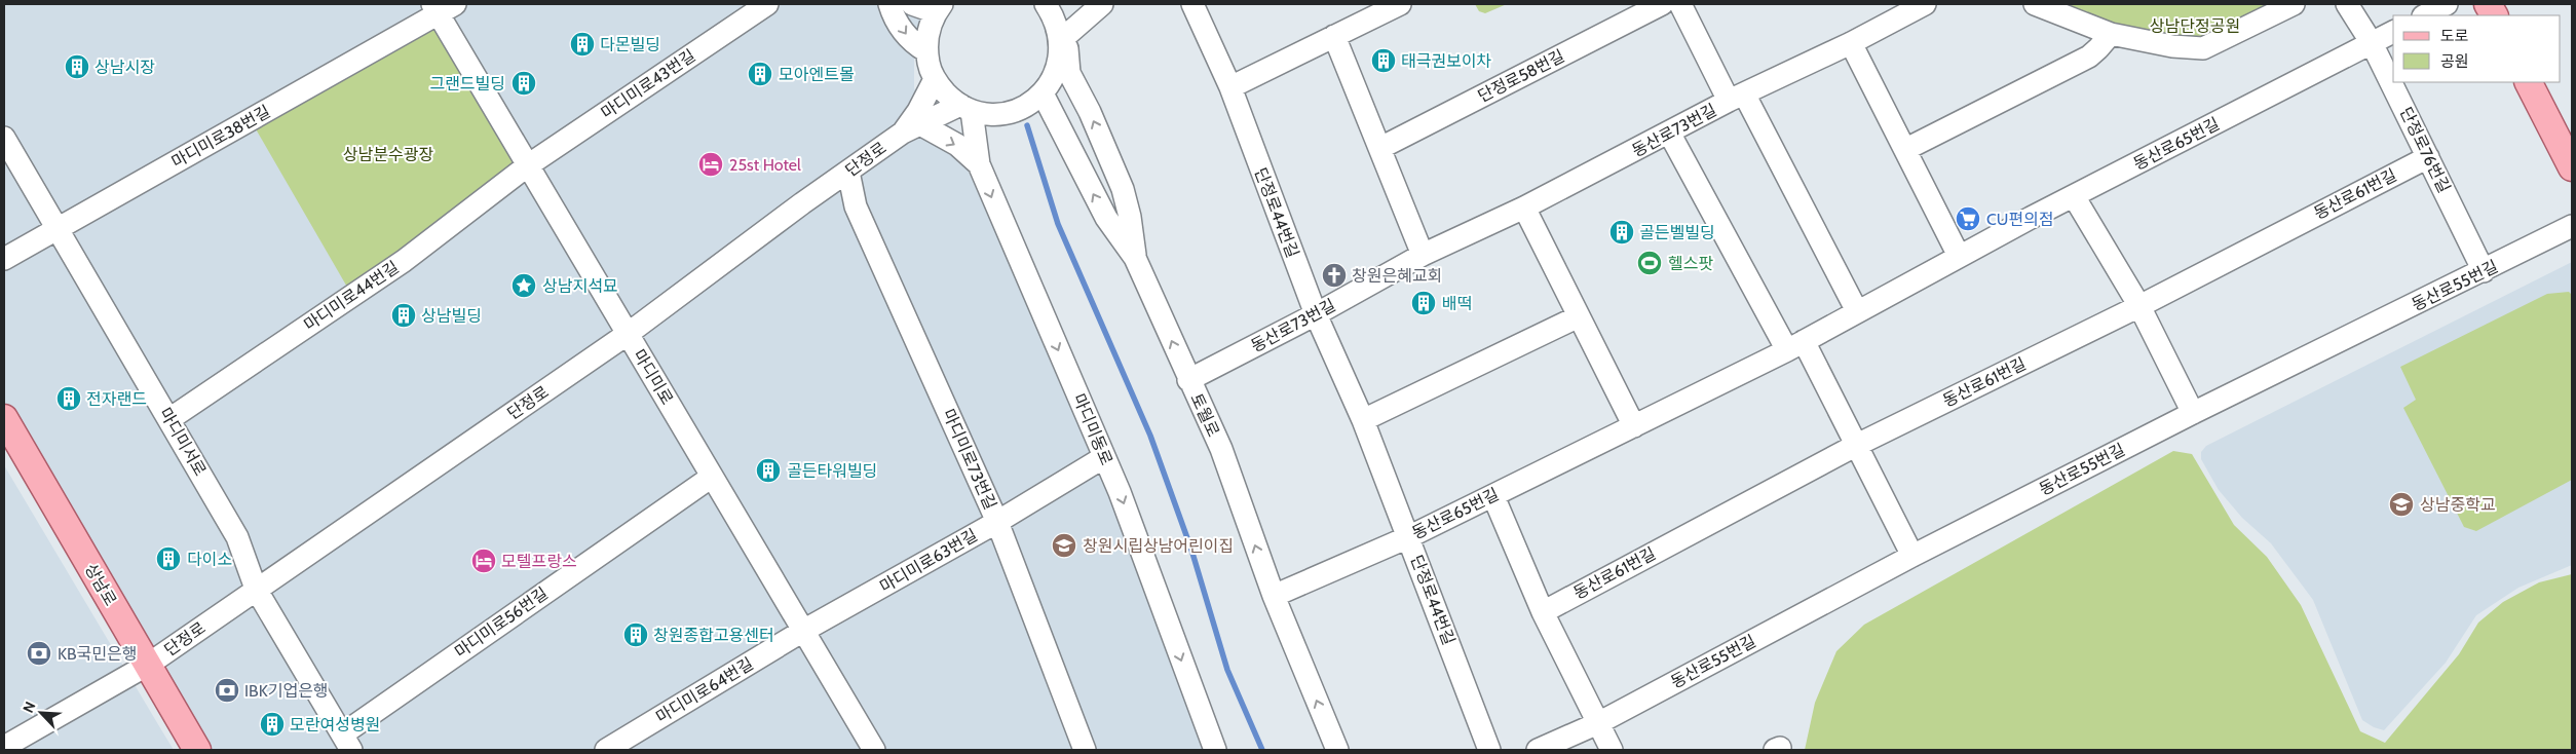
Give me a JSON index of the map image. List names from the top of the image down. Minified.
{"streets":{"main road":["상남로"],"street":["단정로58번길","마디미로43번길","동산로73번길","마디미로38번길","동산로65번길","단정로76번길","단정로","동산로61번길","단정로44번길","동산로55번길","마디미로44번길","마디미로","토월로","마디미동로","마디미서로","마디미로73번길","마디미로63번길","마디미로56번길","마디미로64번길"]},"crossings":[["마디미로43번길","마디미로44번길"],["마디미로43번길","마디미로"],["동산로73번길","단정로44번길"],["동산로73번길","토월로"],["마디미로38번길","마디미로"],["마디미로38번길","마디미서로"],["동산로65번길","단정로76번길"],["동산로65번길","단정로44번길"],["동산로65번길","토월로"],["단정로76번길","동산로61번길"],["단정로76번길","동산로55번길"],["단정로","마디미로"],["단정로","마디미동로"],["단정로","마디미서로"],["단정로","마디미로73번길"],["단정로","상남로"],["마디미로44번길","마디미로"],["마디미로44번길","마디미서로"],["마디미로","마디미로63번길"],["마디미로","마디미로56번길"],["마디미로","마디미로64번길"],["마디미동로","마디미로63번길"],["마디미서로","마디미로56번길"],["마디미로73번길","마디미로63번길"],["마디미로63번길","마디미로64번길"]],"one_way":["토월로","마디미동로"],"parks":["상남단정공원","상남분수광장"],"places":{"building":["다몬빌딩","태극권보이차","상남시장","모아엔트몰","그랜드빌딩","골든벨빌딩","배떡","상남빌딩","전자랜드","골든타워빌딩","다이소","창원종합고용센터","모란여성병원"],"hotel":["25st Hotel","모텔프랑스"],"supermarket":["CU편의점"],"sports":["헬스팟"],"church":["창원은혜교회"],"place":["상남지석묘"],"school or university":["상남중학교","창원시립상남어린이집"],"bank":["KB국민은행","IBK기업은행"]},"legend":["도로","공원"],"north":"top left"}
